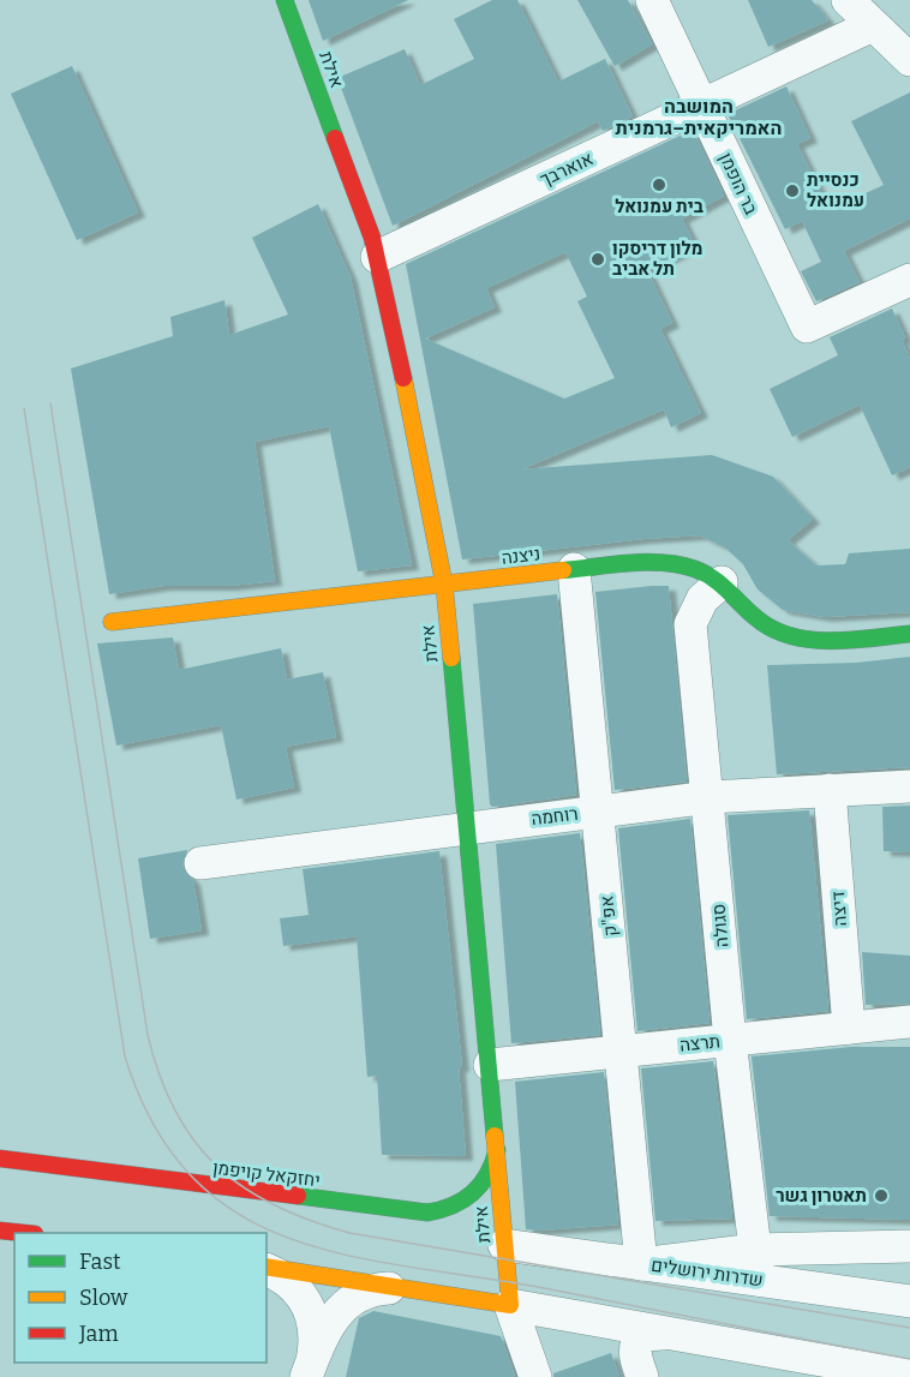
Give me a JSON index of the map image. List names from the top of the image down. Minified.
{"streets":{"street":["אילת","אוארבך","בר הופמן","ניצנה","רוחמה","דיצה","אפ\"ק","סגולה","תרצה","יחזקאל קויפמן","שדרות ירושלים"]},"crossings":[["אילת","אוארבך"],["אילת","ניצנה"],["אילת","רוחמה"],["אילת","תרצה"],["אילת","יחזקאל קויפמן"],["אילת","שדרות ירושלים"],["אוארבך","בר הופמן"],["ניצנה","אפ\"ק"],["ניצנה","סגולה"],["רוחמה","דיצה"],["רוחמה","אפ\"ק"],["רוחמה","סגולה"],["דיצה","תרצה"],["אפ\"ק","תרצה"],["אפ\"ק","שדרות ירושלים"],["סגולה","תרצה"],["סגולה","שדרות ירושלים"]],"districts":["המושבה האמריקאית–גרמנית"],"places":["בית עמנואל","כנסיית עמנואל","מלון דריסקו תל אביב","תאטרון גשר"],"legend":["Fast","Slow","Jam"]}
